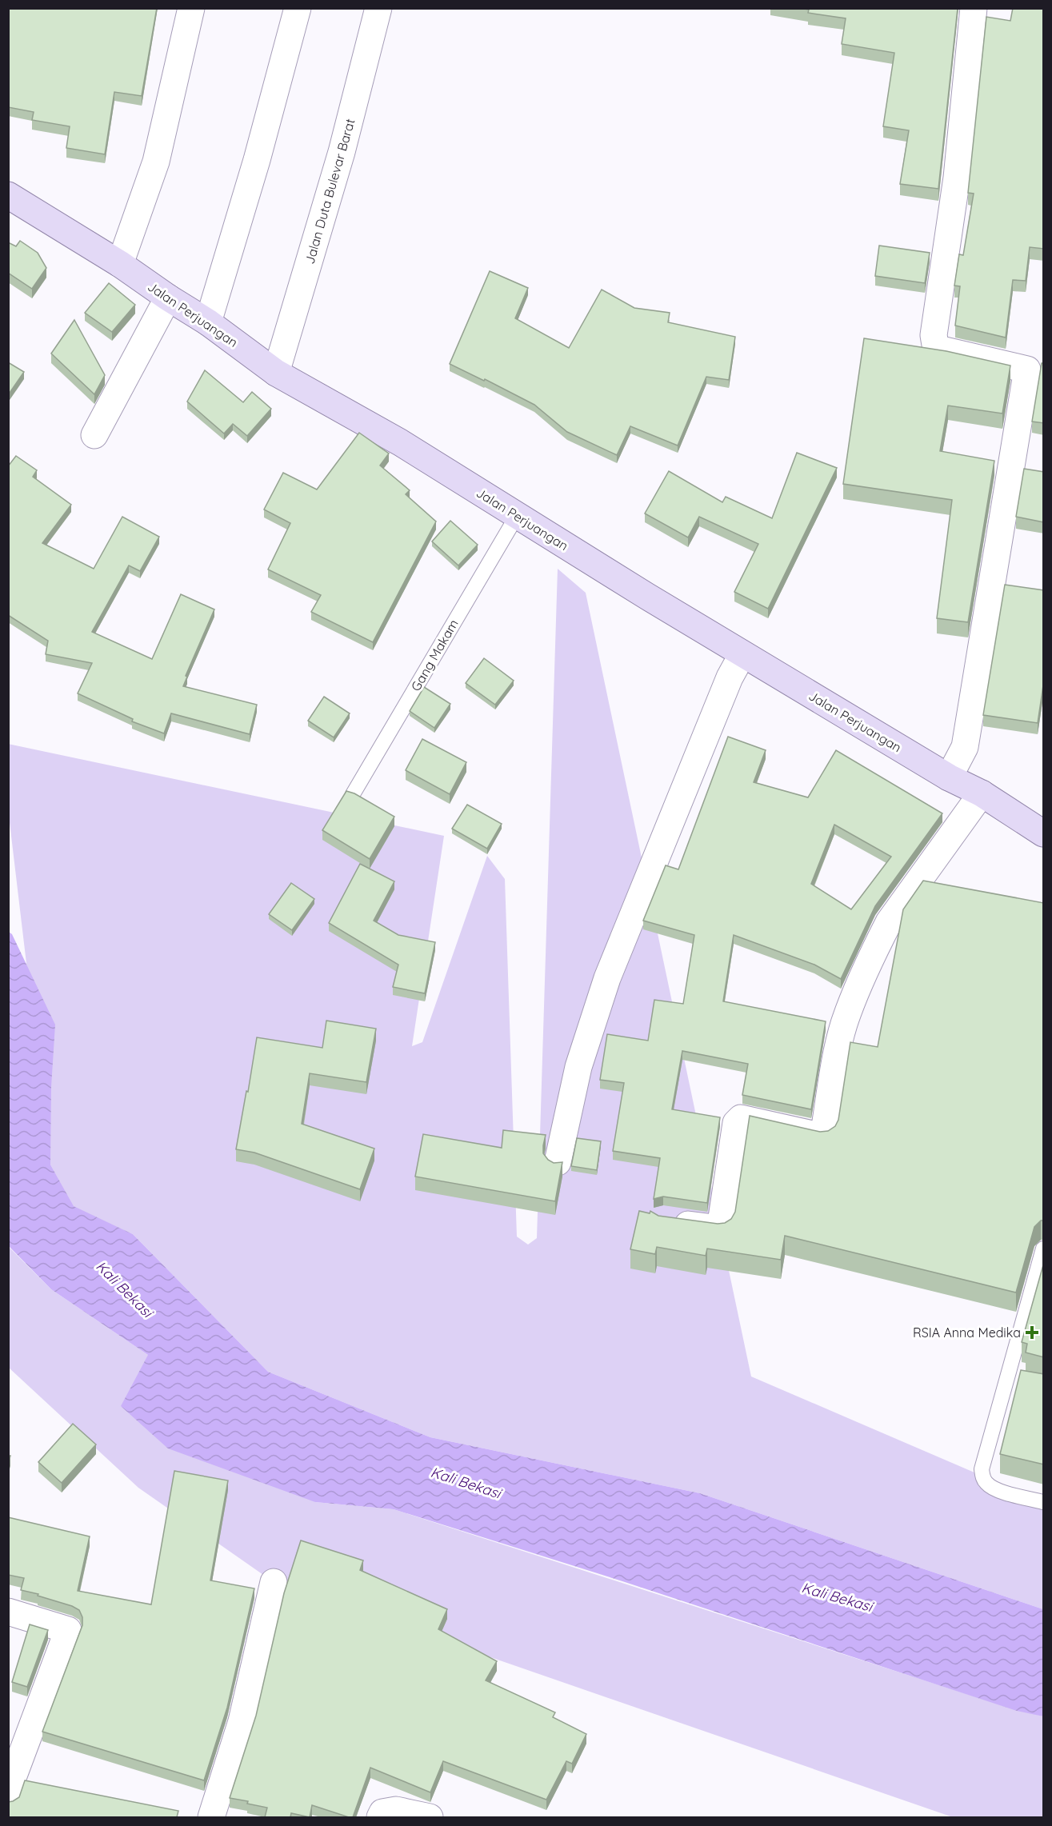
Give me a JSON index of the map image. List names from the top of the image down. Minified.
{"streets":{"main road":["Jalan Perjuangan"],"street":["Jalan Duta Bulevar Barat"],"lane":["Gang Makam"]},"crossings":[["Jalan Duta Bulevar Barat","Jalan Perjuangan"],["Jalan Perjuangan","Gang Makam"]],"water":["Kali Bekasi"],"places":{"health":["RSIA Anna Medika"]}}
